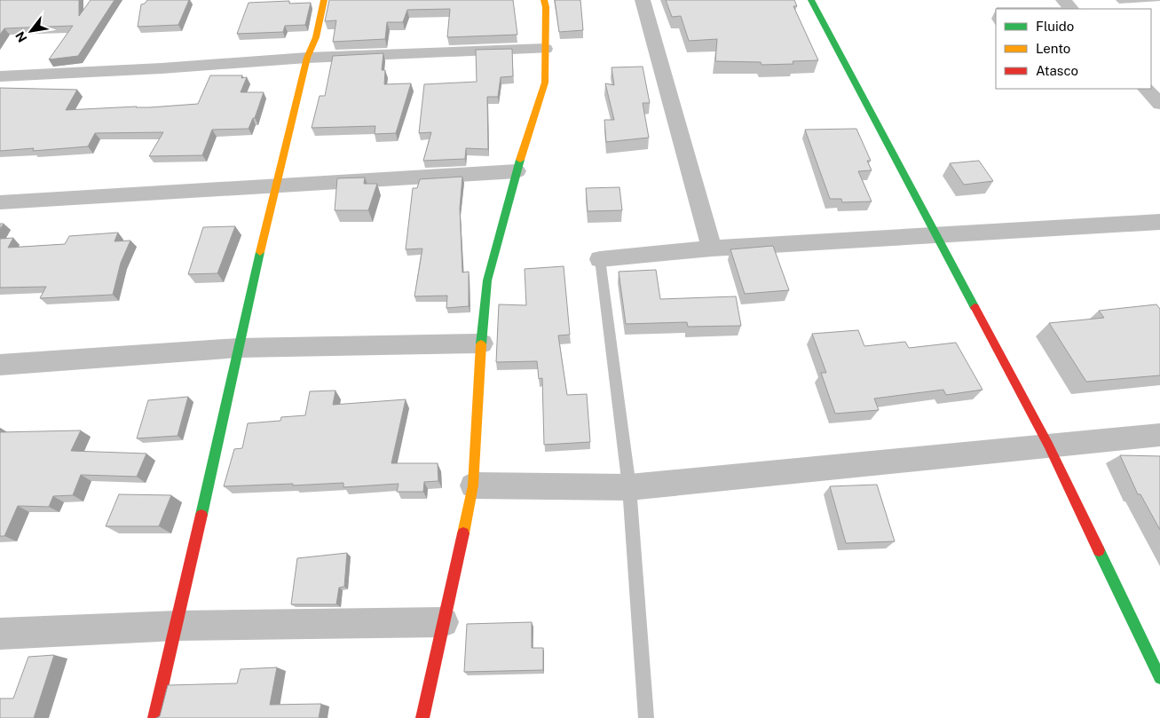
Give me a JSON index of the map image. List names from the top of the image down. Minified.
{"legend":["Fluido","Lento","Atasco"],"north":"bottom left"}
